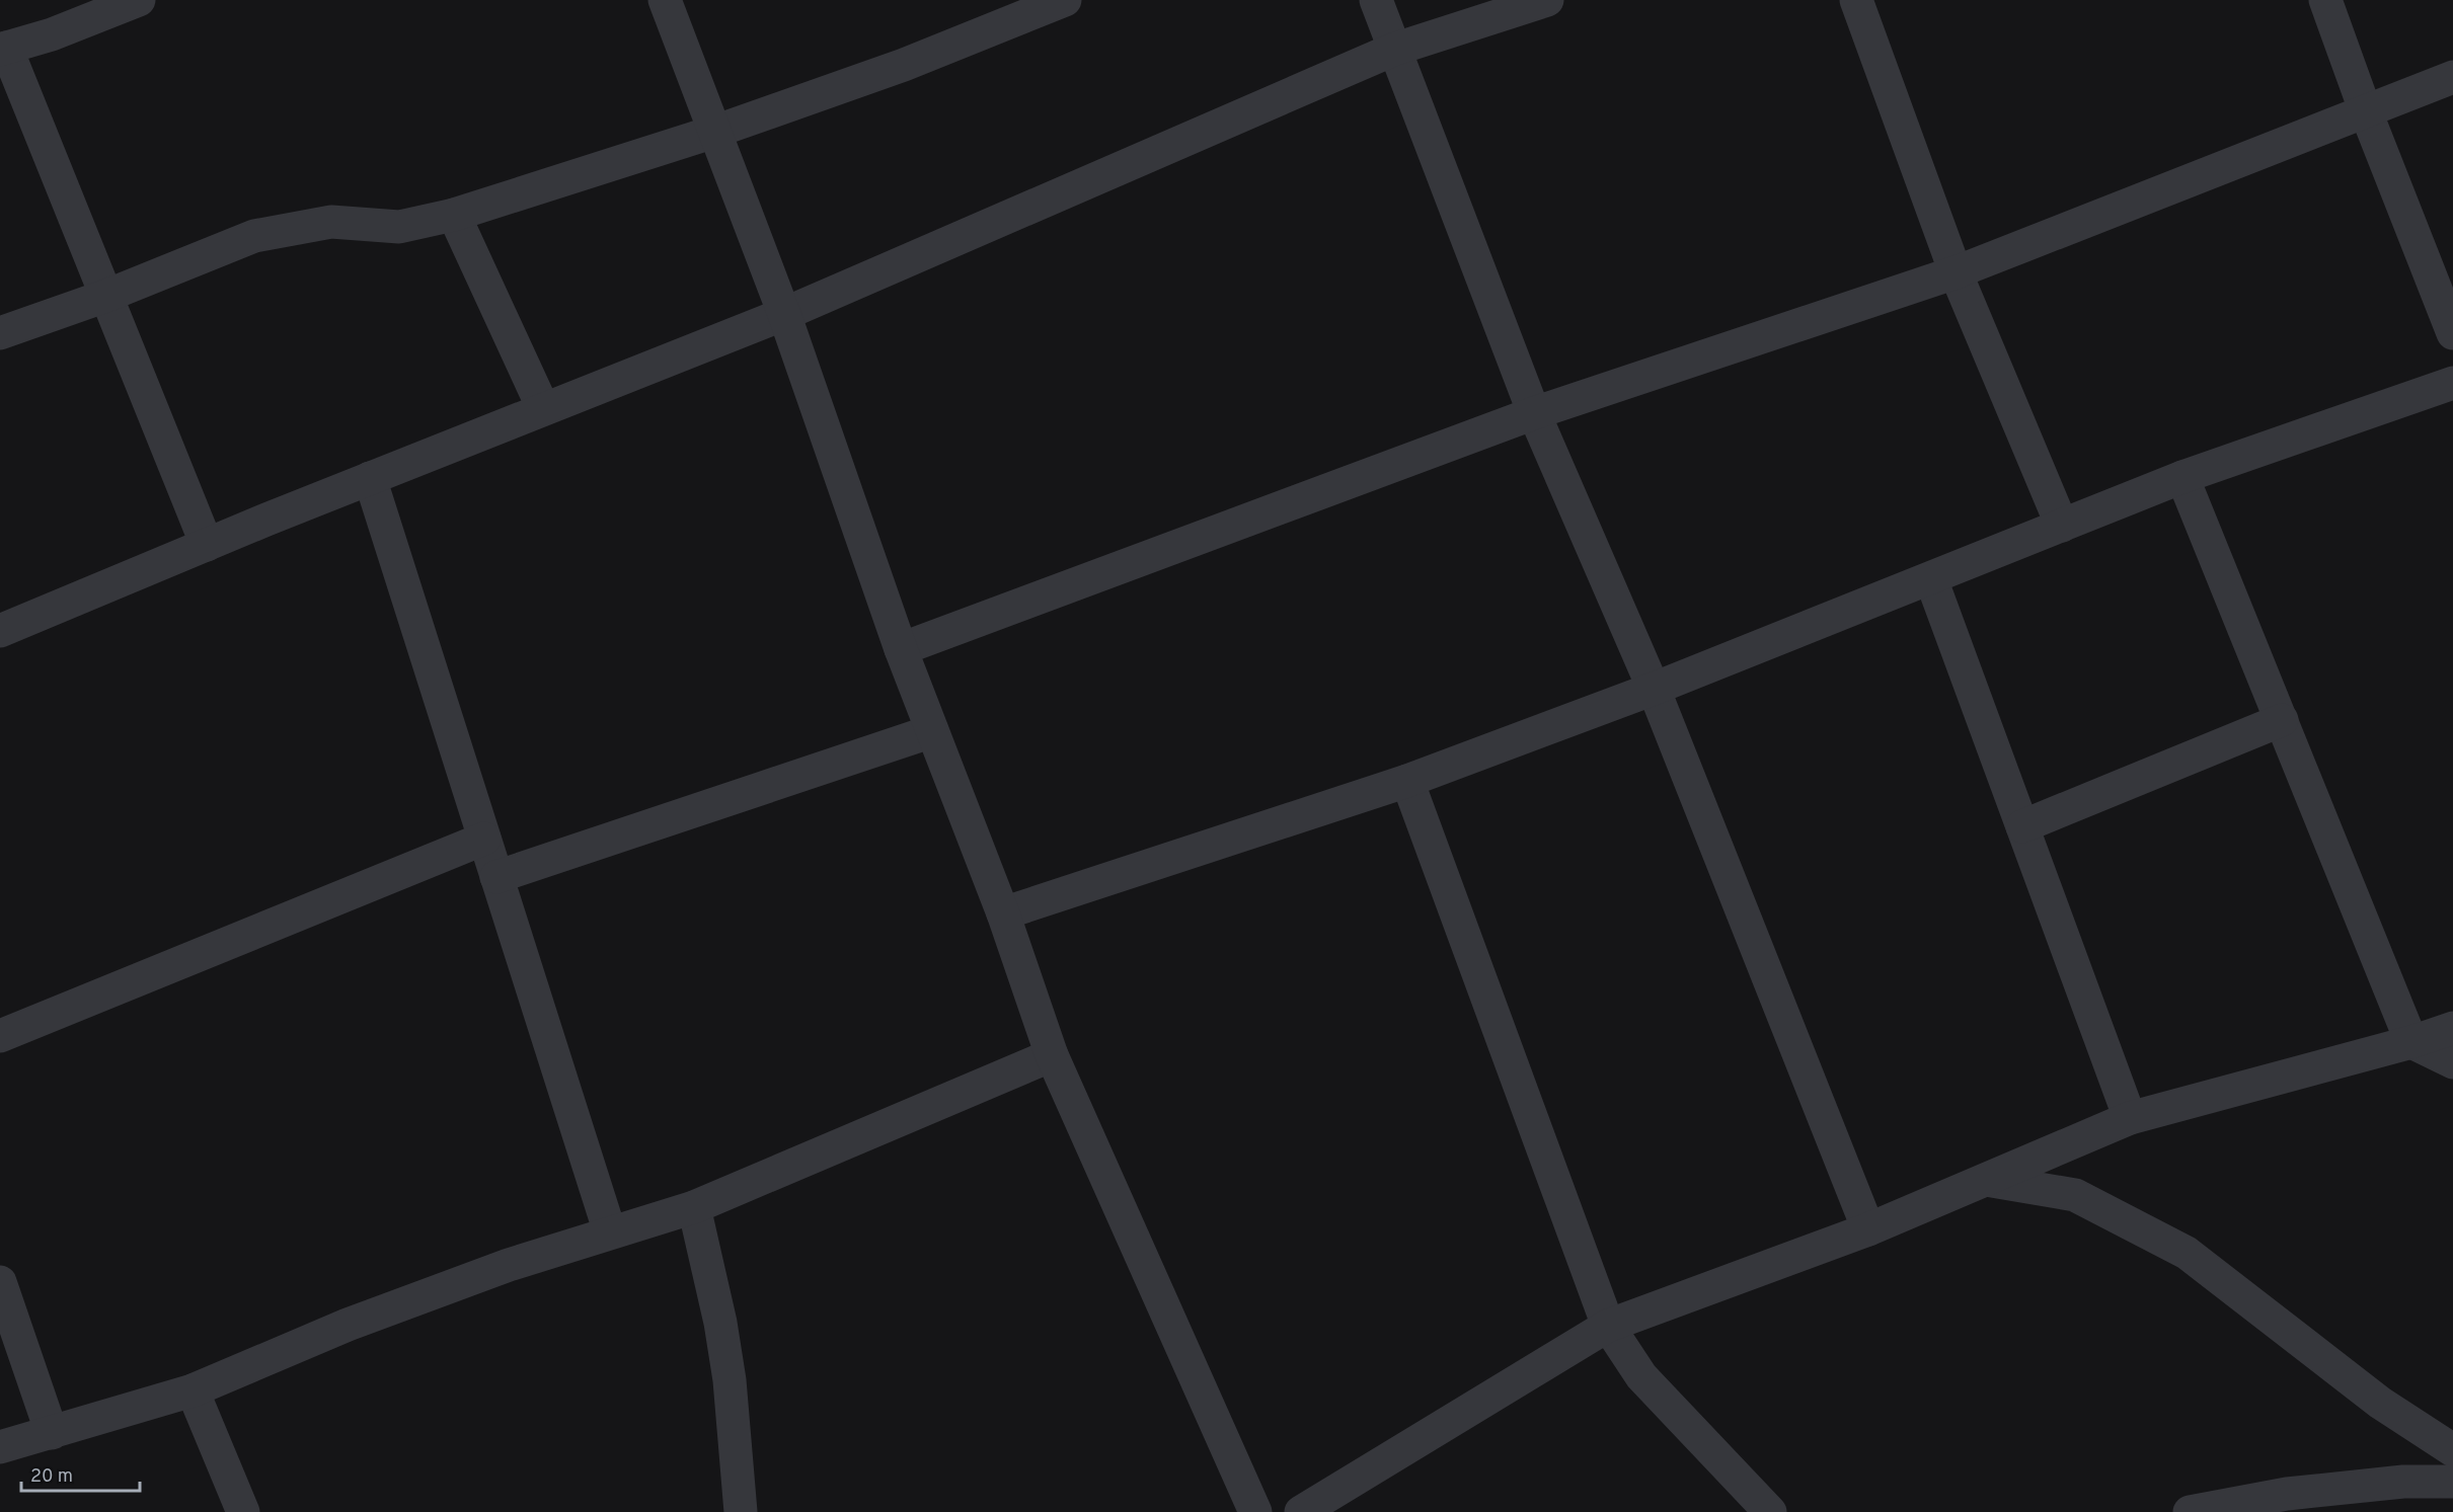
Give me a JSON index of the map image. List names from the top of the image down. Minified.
{"scale_bar":"20 m"}
